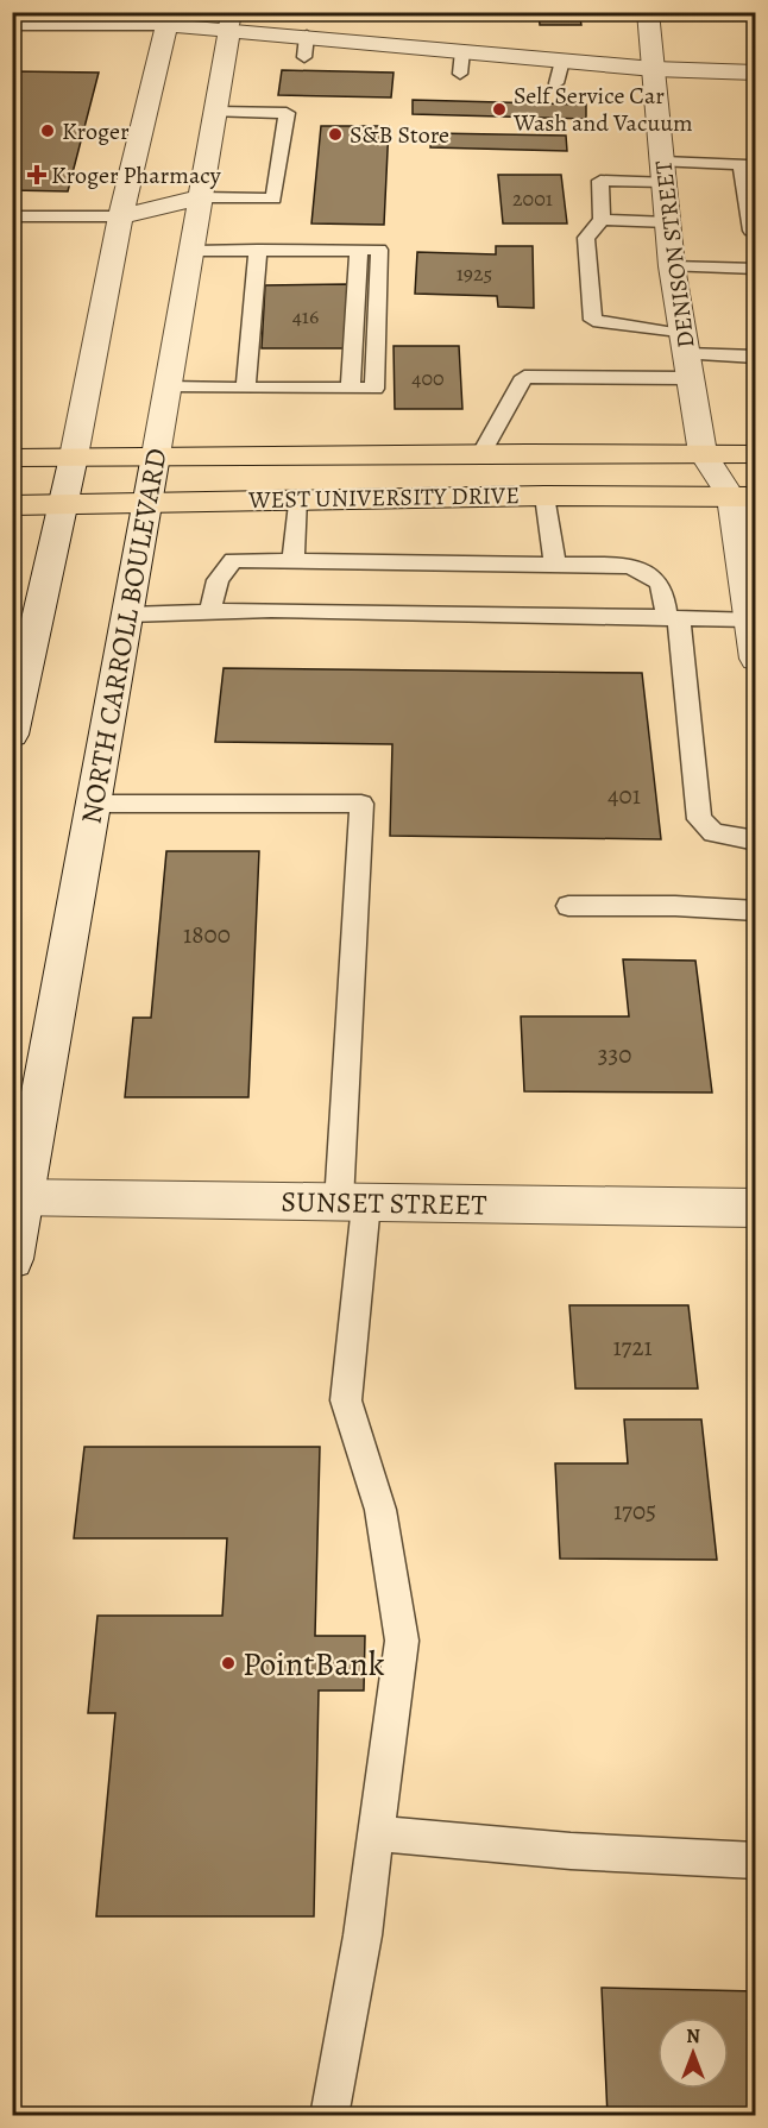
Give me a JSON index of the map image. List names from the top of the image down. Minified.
{"streets":{"main road":["WEST UNIVERSITY DRIVE"],"street":["DENISON STREET","NORTH CARROLL BOULEVARD","SUNSET STREET"]},"crossings":[["DENISON STREET","WEST UNIVERSITY DRIVE"],["WEST UNIVERSITY DRIVE","NORTH CARROLL BOULEVARD"],["NORTH CARROLL BOULEVARD","SUNSET STREET"]],"places":{"other":["Self Service Car Wash and Vacuum","Kroger","S&B Store","PointBank"],"health":["Kroger Pharmacy"]},"house_numbers":["2001","1925","416","400","401","1800","330","1721","1705"],"north":"top"}
